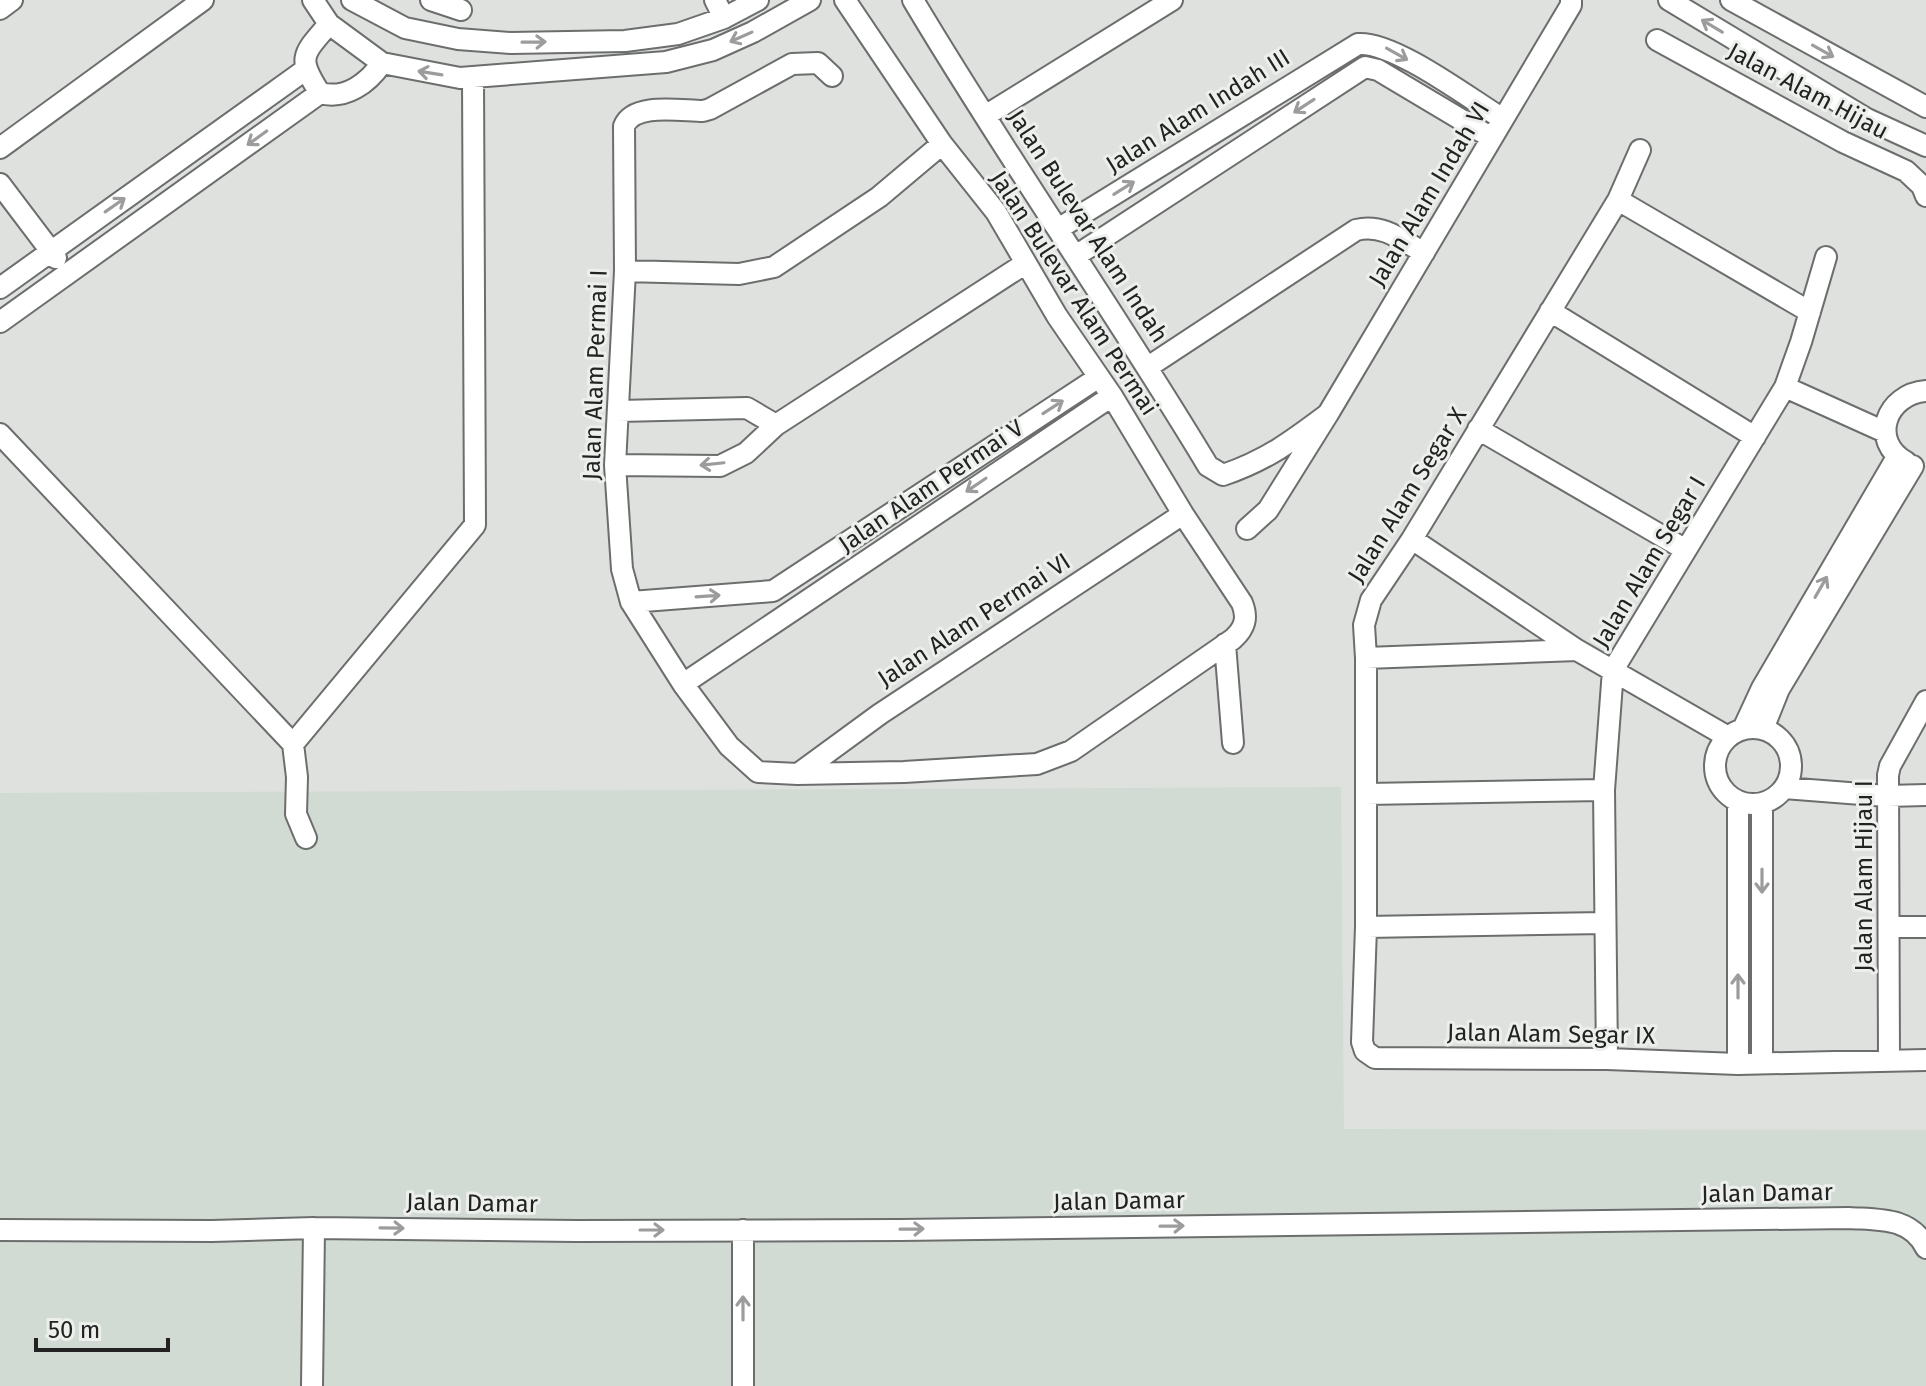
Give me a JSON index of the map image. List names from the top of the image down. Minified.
{"streets":{"street":["Jalan Alam Hijau","Jalan Alam Indah III","Jalan Alam Indah VI","Jalan Bulevar Alam Indah","Jalan Bulevar Alam Permai","Jalan Alam Permai I","Jalan Alam Permai V","Jalan Alam Segar X","Jalan Alam Segar I","Jalan Alam Permai VI","Jalan Alam Hijau I","Jalan Alam Segar IX","Jalan Damar"]},"crossings":[["Jalan Alam Indah III","Jalan Bulevar Alam Indah"],["Jalan Alam Indah VI","Jalan Bulevar Alam Indah"],["Jalan Bulevar Alam Permai","Jalan Alam Permai I"],["Jalan Bulevar Alam Permai","Jalan Alam Permai V"],["Jalan Bulevar Alam Permai","Jalan Alam Permai VI"],["Jalan Alam Permai I","Jalan Alam Permai V"],["Jalan Alam Permai I","Jalan Alam Permai VI"],["Jalan Alam Segar X","Jalan Alam Segar IX"],["Jalan Alam Segar I","Jalan Alam Segar IX"],["Jalan Alam Hijau I","Jalan Alam Segar IX"]],"one_way":["Jalan Damar"],"scale_bar":"50 m"}
